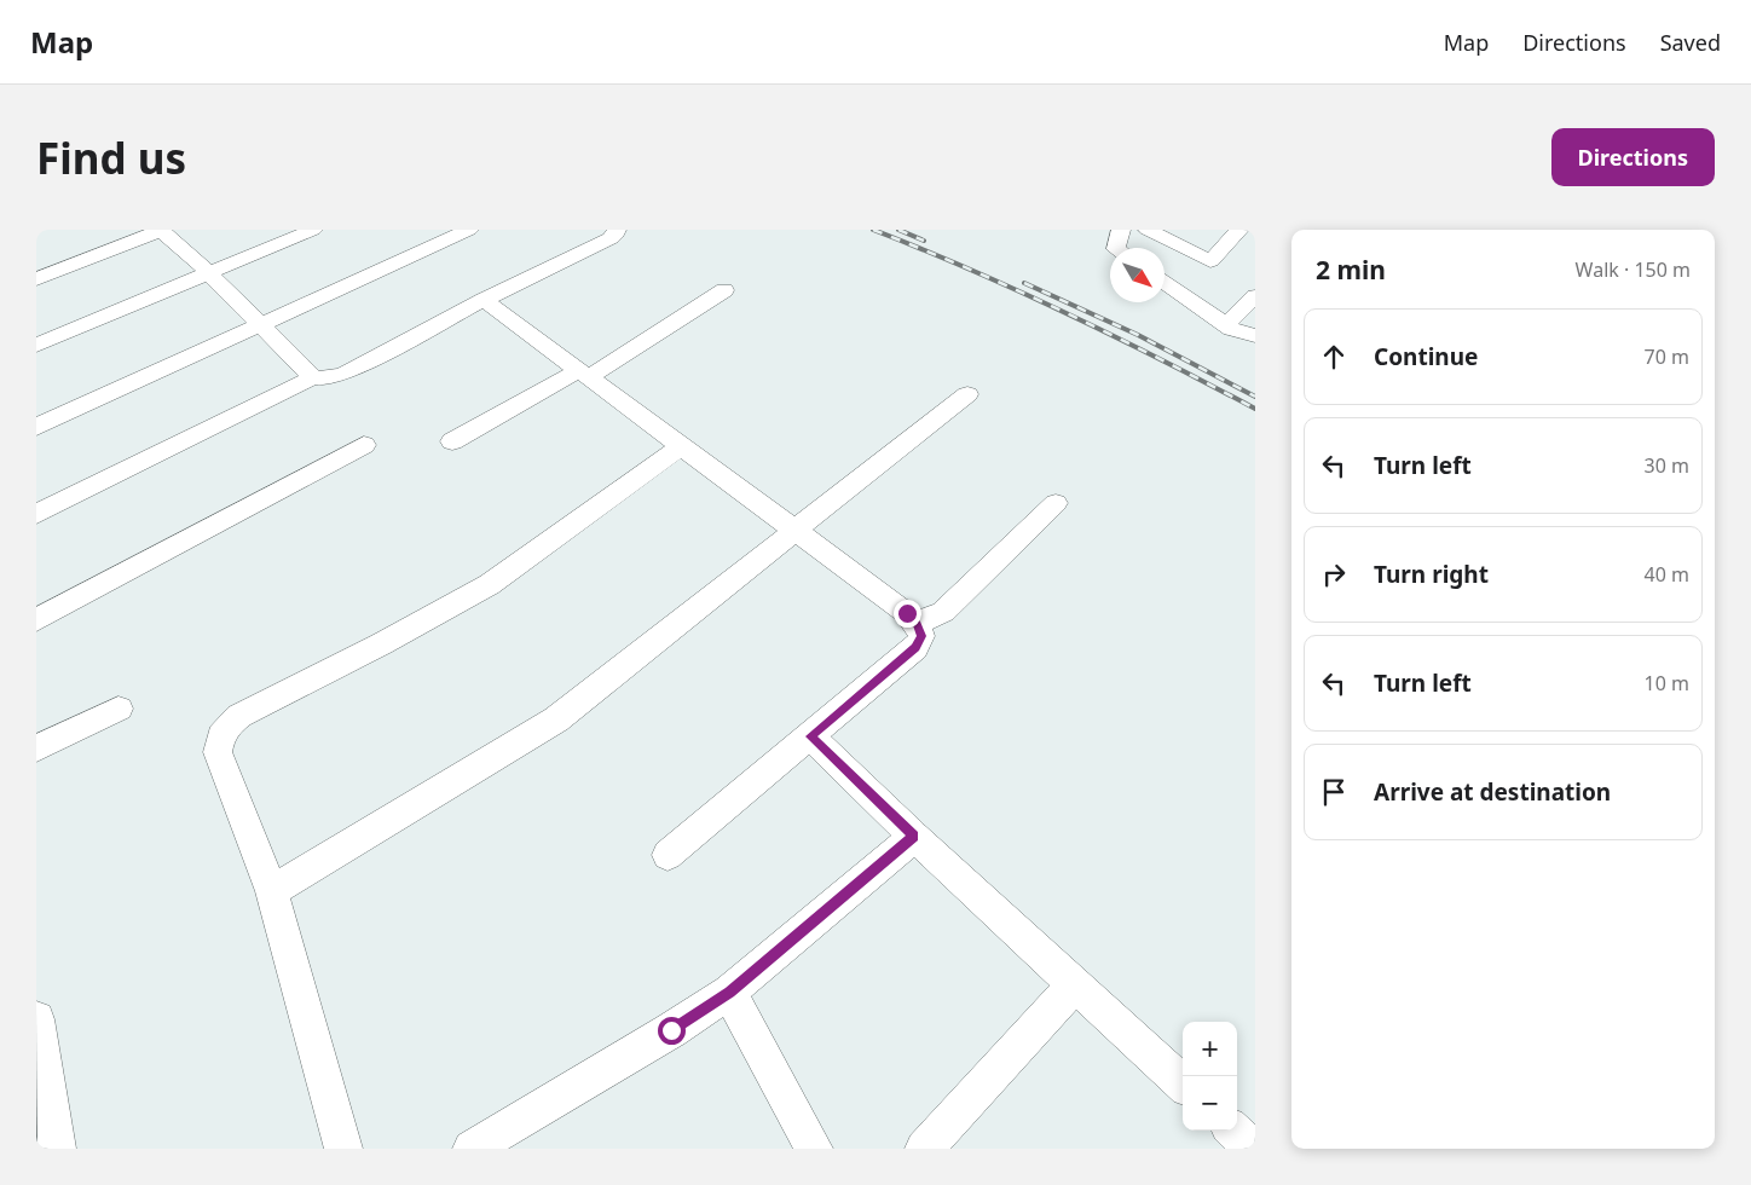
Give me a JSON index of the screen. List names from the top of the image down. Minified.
{"north":"bottom right","page":{"header":"Map","nav":["Map","Directions","Saved"],"buttons":"Directions","title":"Find us","heading":["2 min","Walk · 150 m"],"list":[["Continue","70 m"],["Turn left","30 m"],["Turn right","40 m"],["Turn left","10 m"],"Arrive at destination"],"map_buttons":["+","−"]}}
